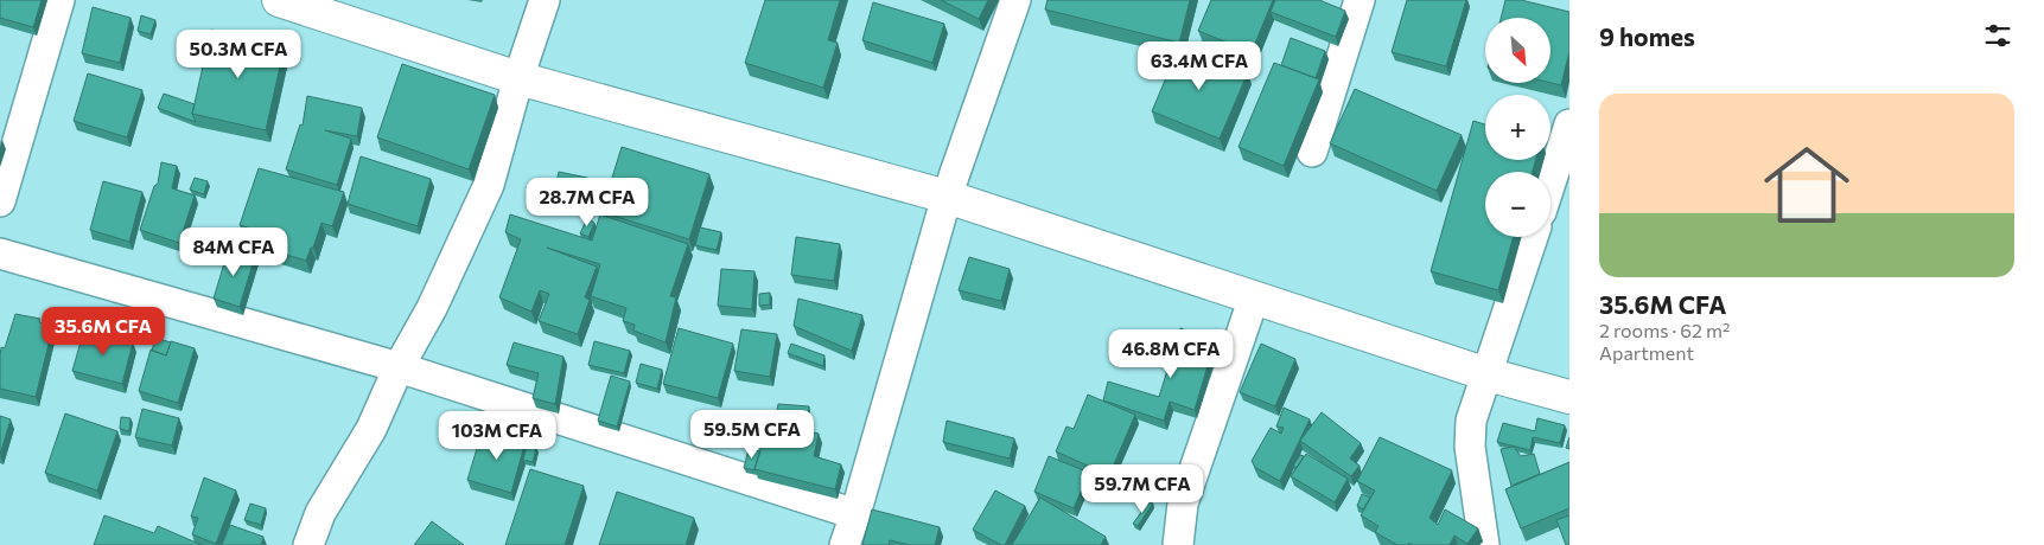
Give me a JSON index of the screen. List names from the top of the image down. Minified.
{"north":"bottom right","page":{"heading":"9 homes","map_buttons":["+","−"],"price":["50.3M CFA","63.4M CFA","28.7M CFA","84M CFA","35.6M CFA","46.8M CFA","59.5M CFA","103M CFA","59.7M CFA"],"list":[{"name":"35.6M CFA","note":"2 rooms · 62 m² · Apartment"}]}}
